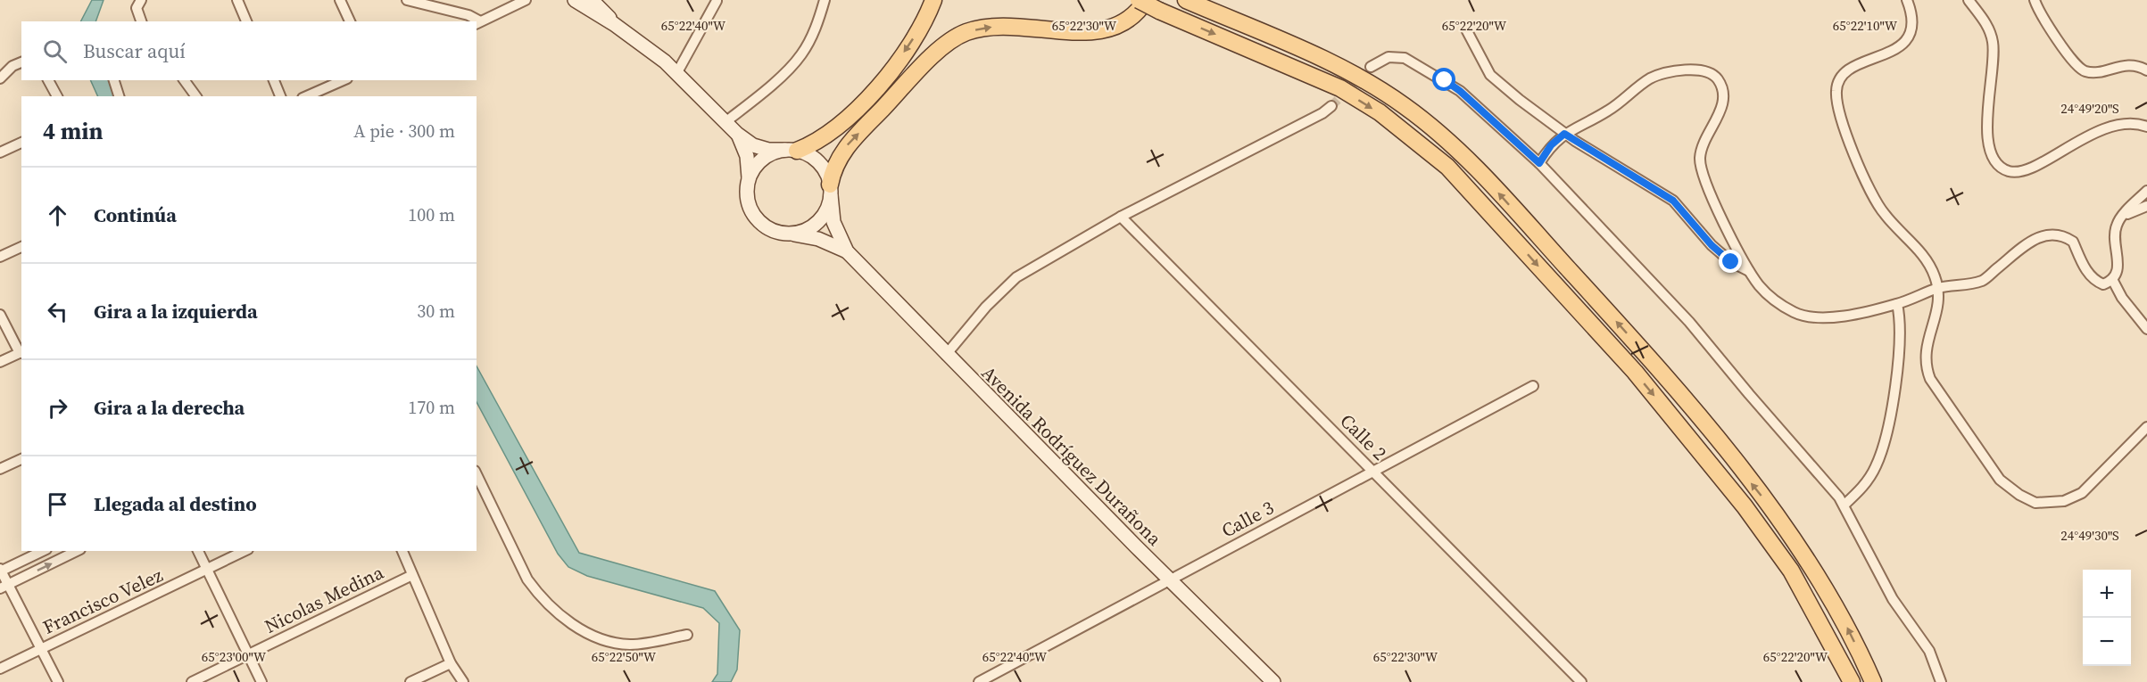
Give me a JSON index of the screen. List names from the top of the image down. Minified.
{"streets":{"main road":["Avenida Rodríguez Durañona"],"street":["Calle 2","Calle 3","Nicolas Medina","Francisco Velez"]},"crossings":[["Calle 2","Calle 3"],["Avenida Rodríguez Durañona","Calle 3"]],"page":{"search":"Buscar aquí","heading":["4 min","A pie · 300 m"],"list":[["Continúa","100 m"],["Gira a la izquierda","30 m"],["Gira a la derecha","170 m"],"Llegada al destino"],"map_buttons":["+","−"]},"coordinates":["65°22'40\"W","65°22'30\"W","65°22'20\"W","65°22'10\"W","24°49'20\"S","24°49'30\"S","65°23'00\"W","65°22'50\"W"]}
